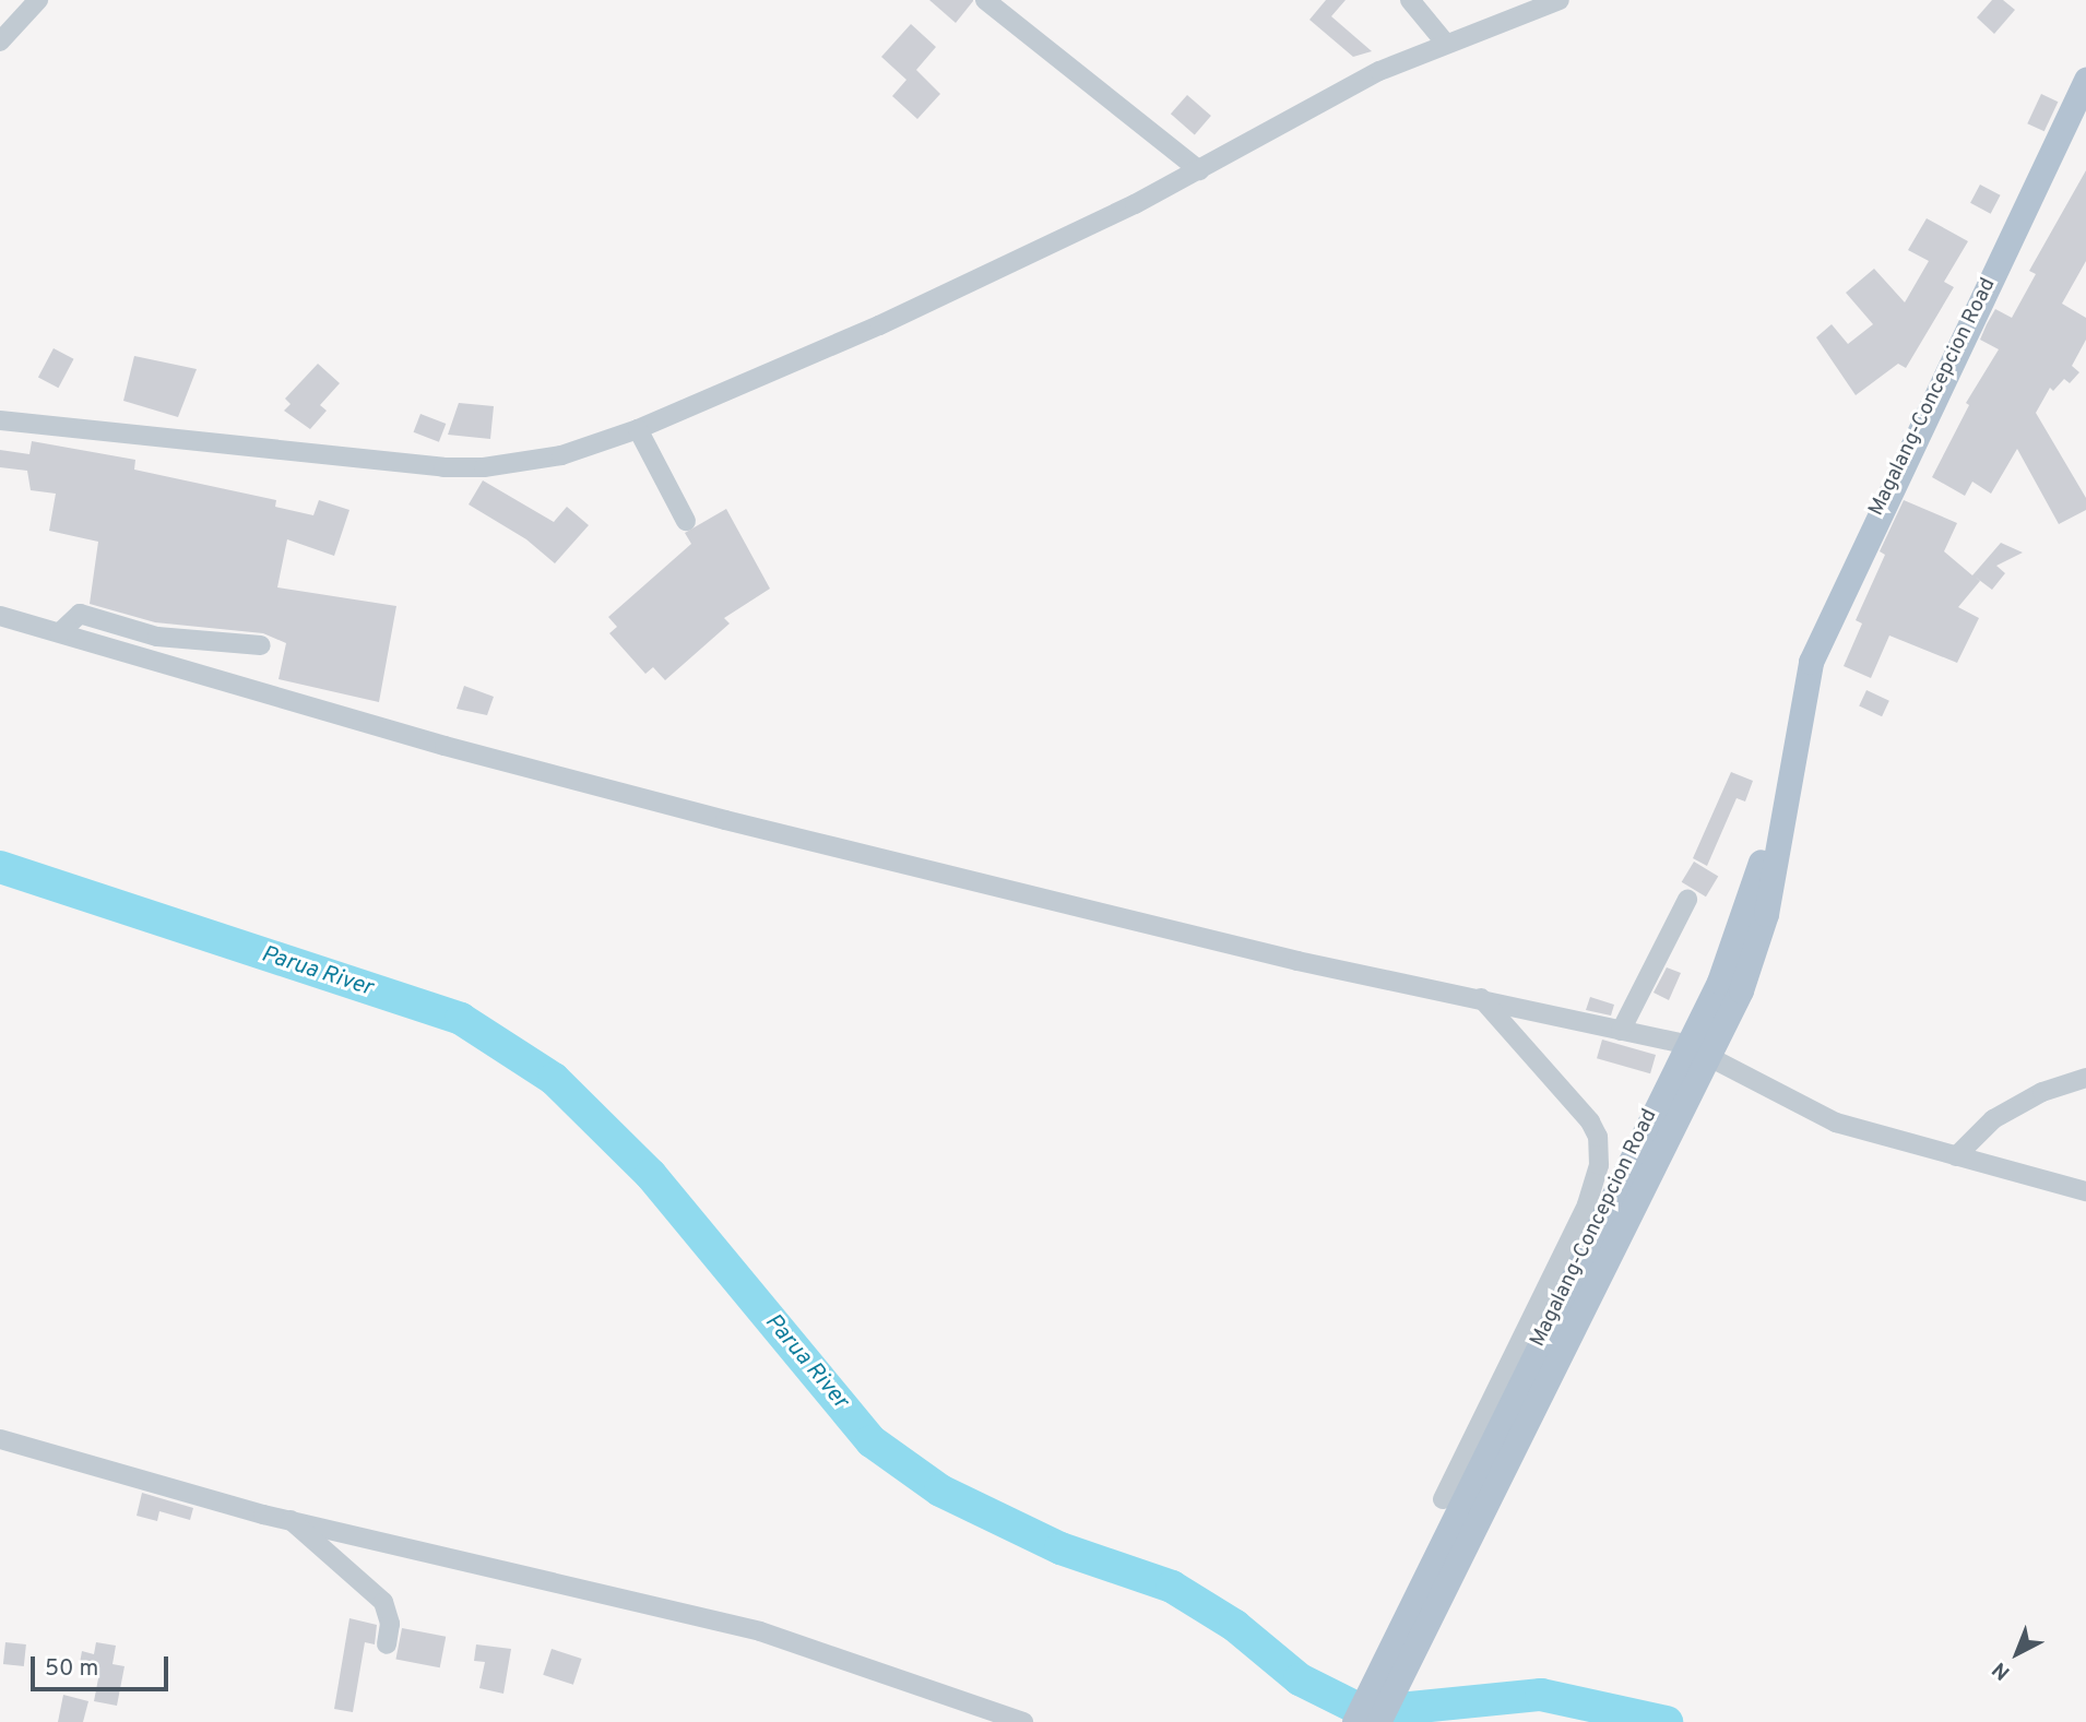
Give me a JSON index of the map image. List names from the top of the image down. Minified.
{"streets":{"main road":["Magalang-Concepcion Road"]},"water":["Parua River"],"scale_bar":"50 m","north":"bottom left"}
